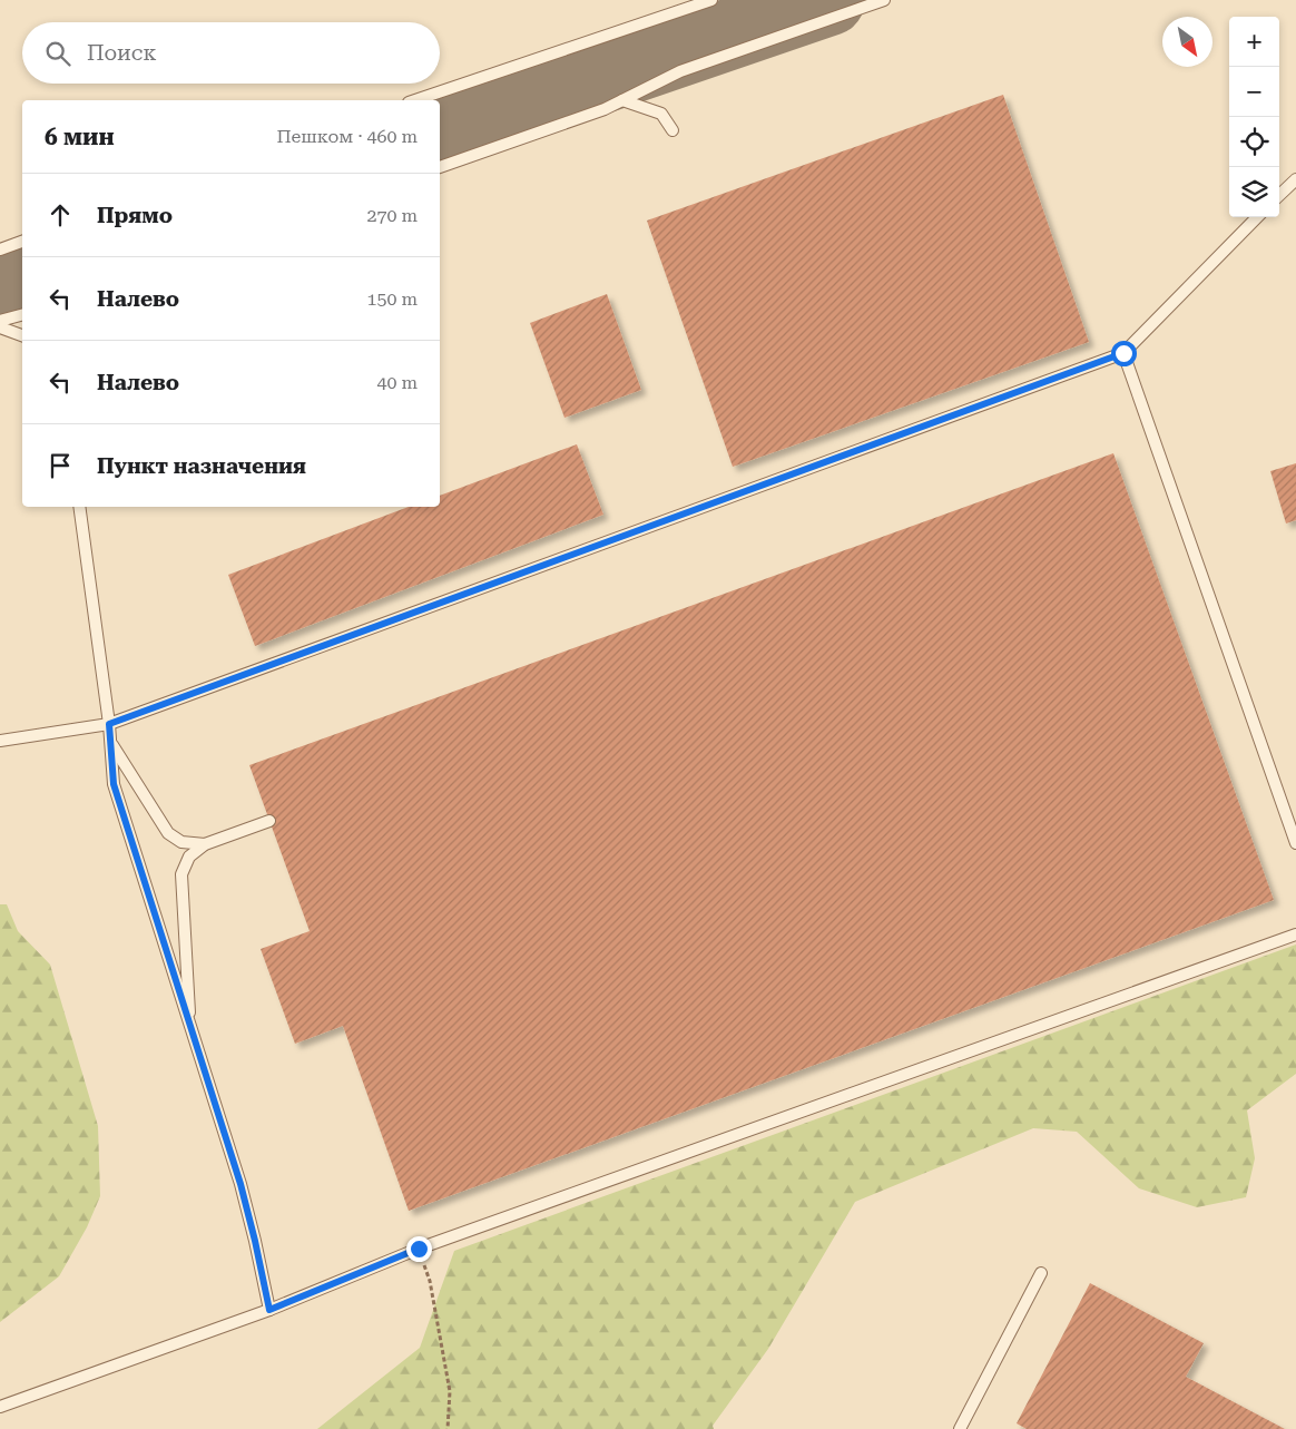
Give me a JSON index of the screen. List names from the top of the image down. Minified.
{"north":"bottom right","page":{"map_buttons":["+","−"],"search":"Поиск","heading":["6 мин","Пешком · 460 m"],"list":[["Прямо","270 m"],["Налево","150 m"],["Налево","40 m"],"Пункт назначения"]}}
